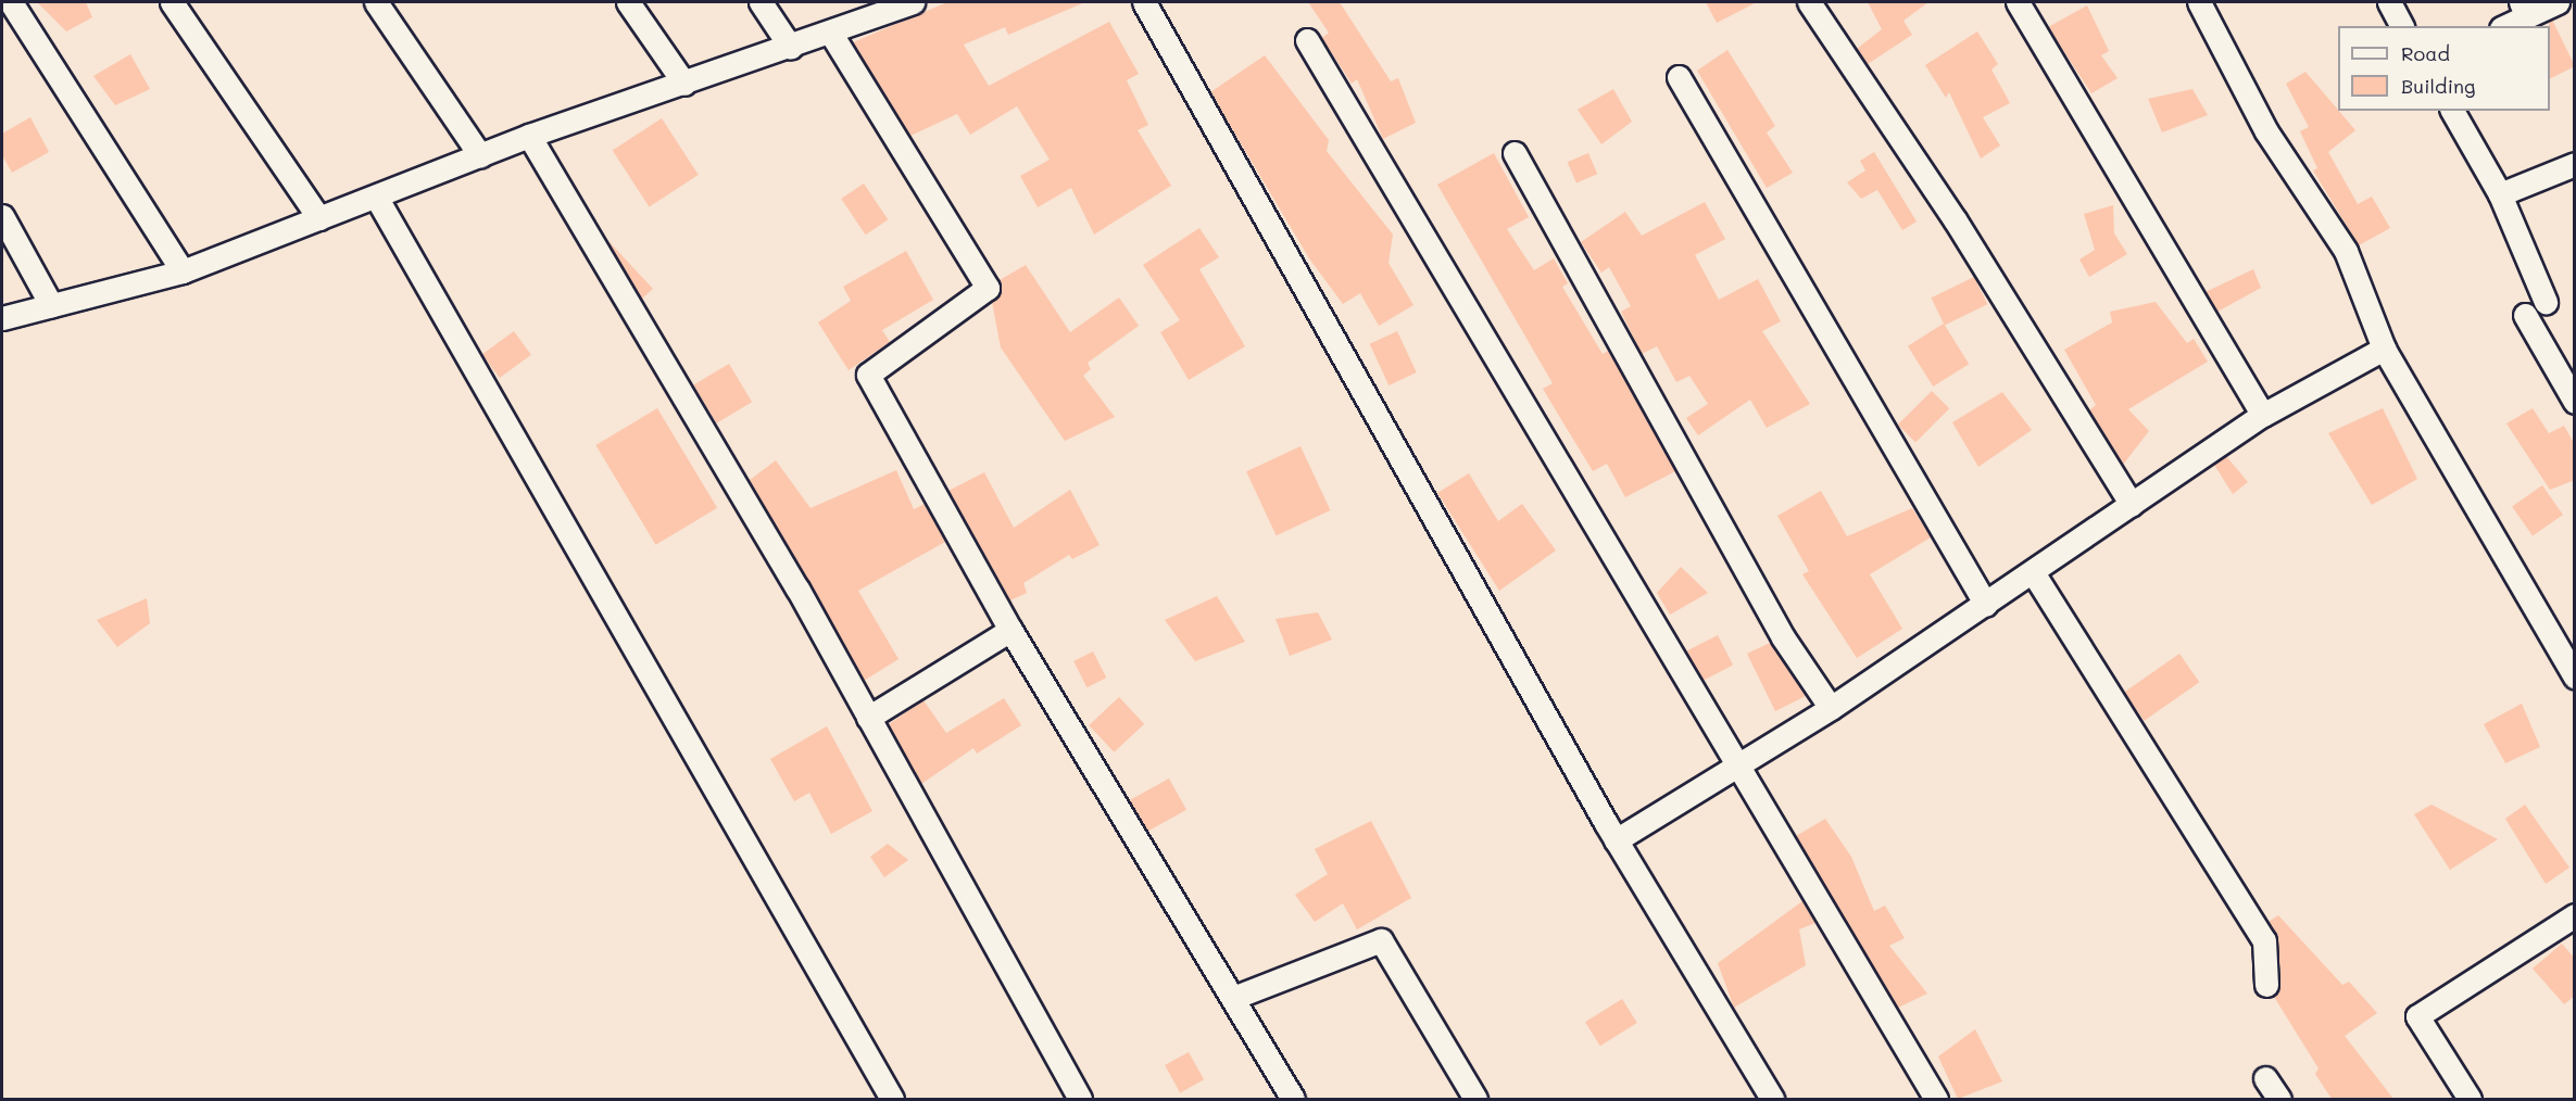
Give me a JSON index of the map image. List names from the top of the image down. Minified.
{"legend":["Road","Building"]}
